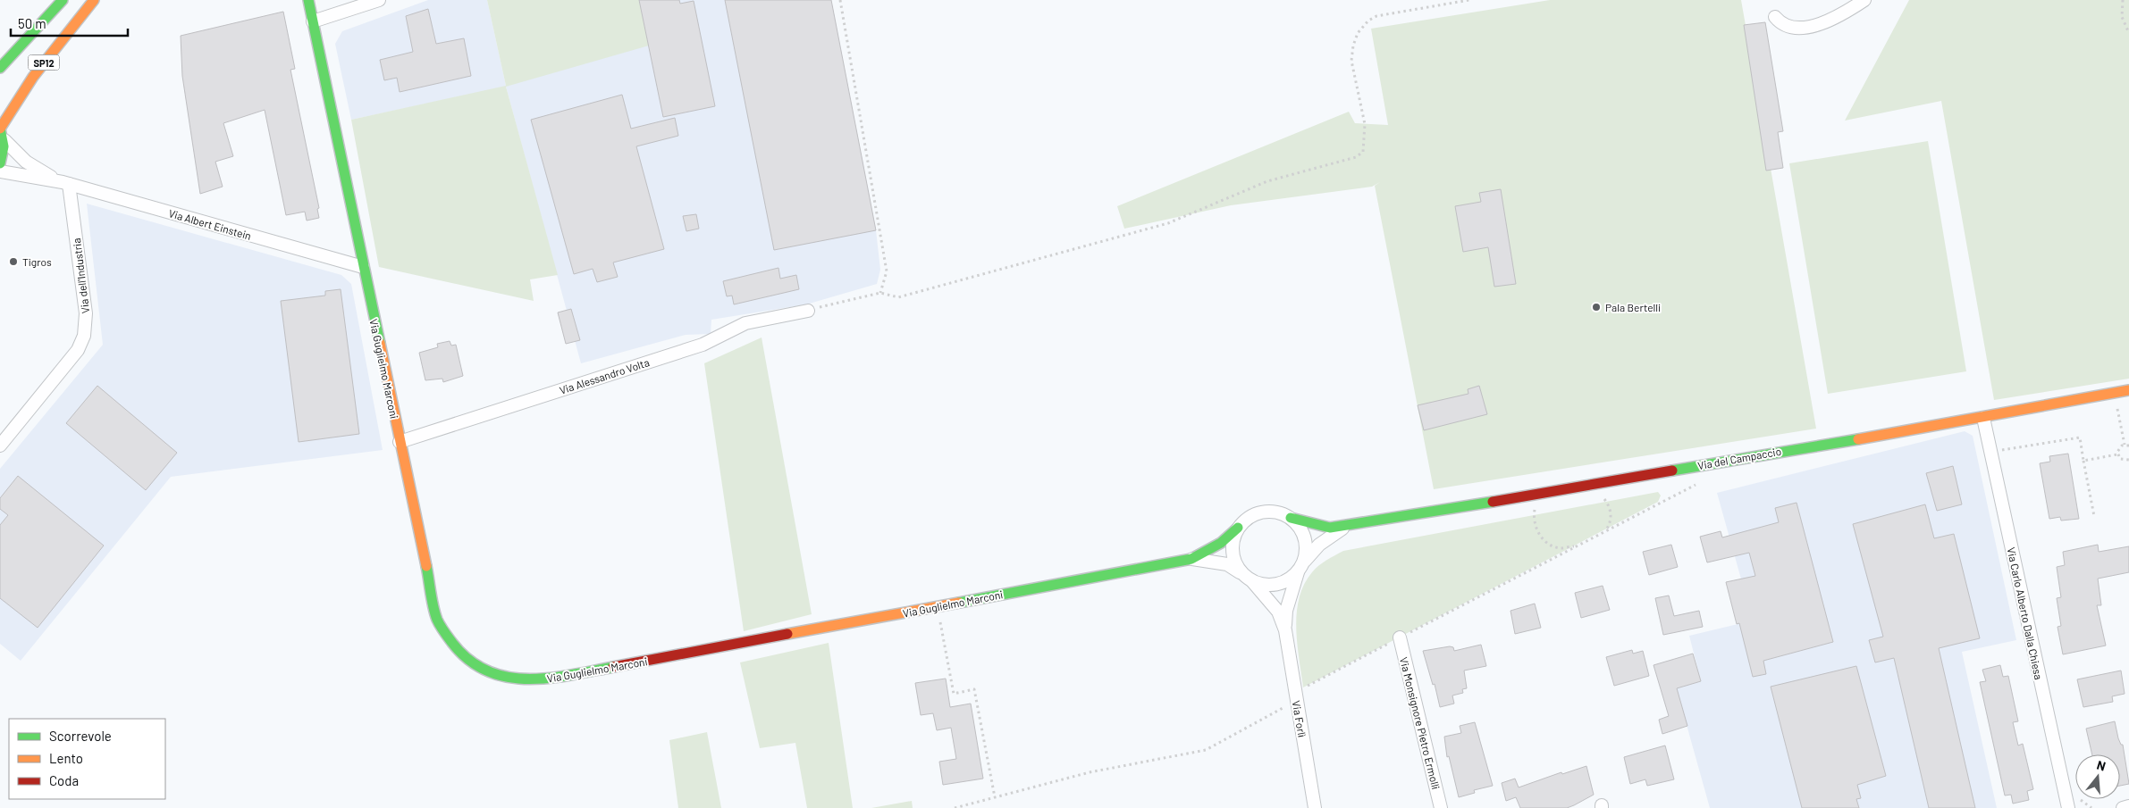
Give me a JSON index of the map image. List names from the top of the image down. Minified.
{"streets":{"street":["SP12","Via Albert Einstein","Via dell'Industria","Via Guglielmo Marconi","Via Alessandro Volta","Via del Campaccio","Via Carlo Alberto Dalla Chiesa","Via Forlì","Via Monsignore Pietro Ermolli"]},"crossings":[["SP12","Via Albert Einstein"],["Via Albert Einstein","Via dell'Industria"],["Via Albert Einstein","Via Guglielmo Marconi"],["Via Guglielmo Marconi","Via Alessandro Volta"],["Via Guglielmo Marconi","Via del Campaccio"],["Via Guglielmo Marconi","Via Forlì"],["Via del Campaccio","Via Carlo Alberto Dalla Chiesa"],["Via del Campaccio","Via Forlì"]],"places":["Tigros","Pala Bertelli"],"legend":["Scorrevole","Lento","Coda"],"scale_bar":"50 m","north":"top"}
